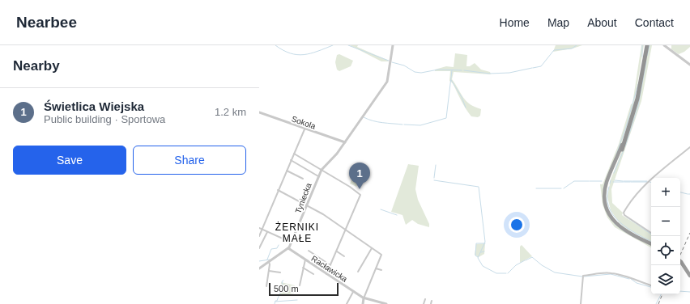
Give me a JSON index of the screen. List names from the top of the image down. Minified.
{"streets":{"street":["Sokola","Tyniecka","Racławicka"]},"crossings":[["Sokola","Tyniecka"],["Tyniecka","Racławicka"]],"districts":["ŻERNIKI MAŁE"],"scale_bar":"500 m","page":{"header":"Nearbee","nav":["Home","Map","About","Contact"],"heading":"Nearby","list":[{"mark":"1","name":"Świetlica Wiejska","note":"Public building · Sportowa","value":"1.2 km"}],"buttons":["Save","Share"],"pins":"1","map_buttons":["+","−"],"scale":"500 m"}}
